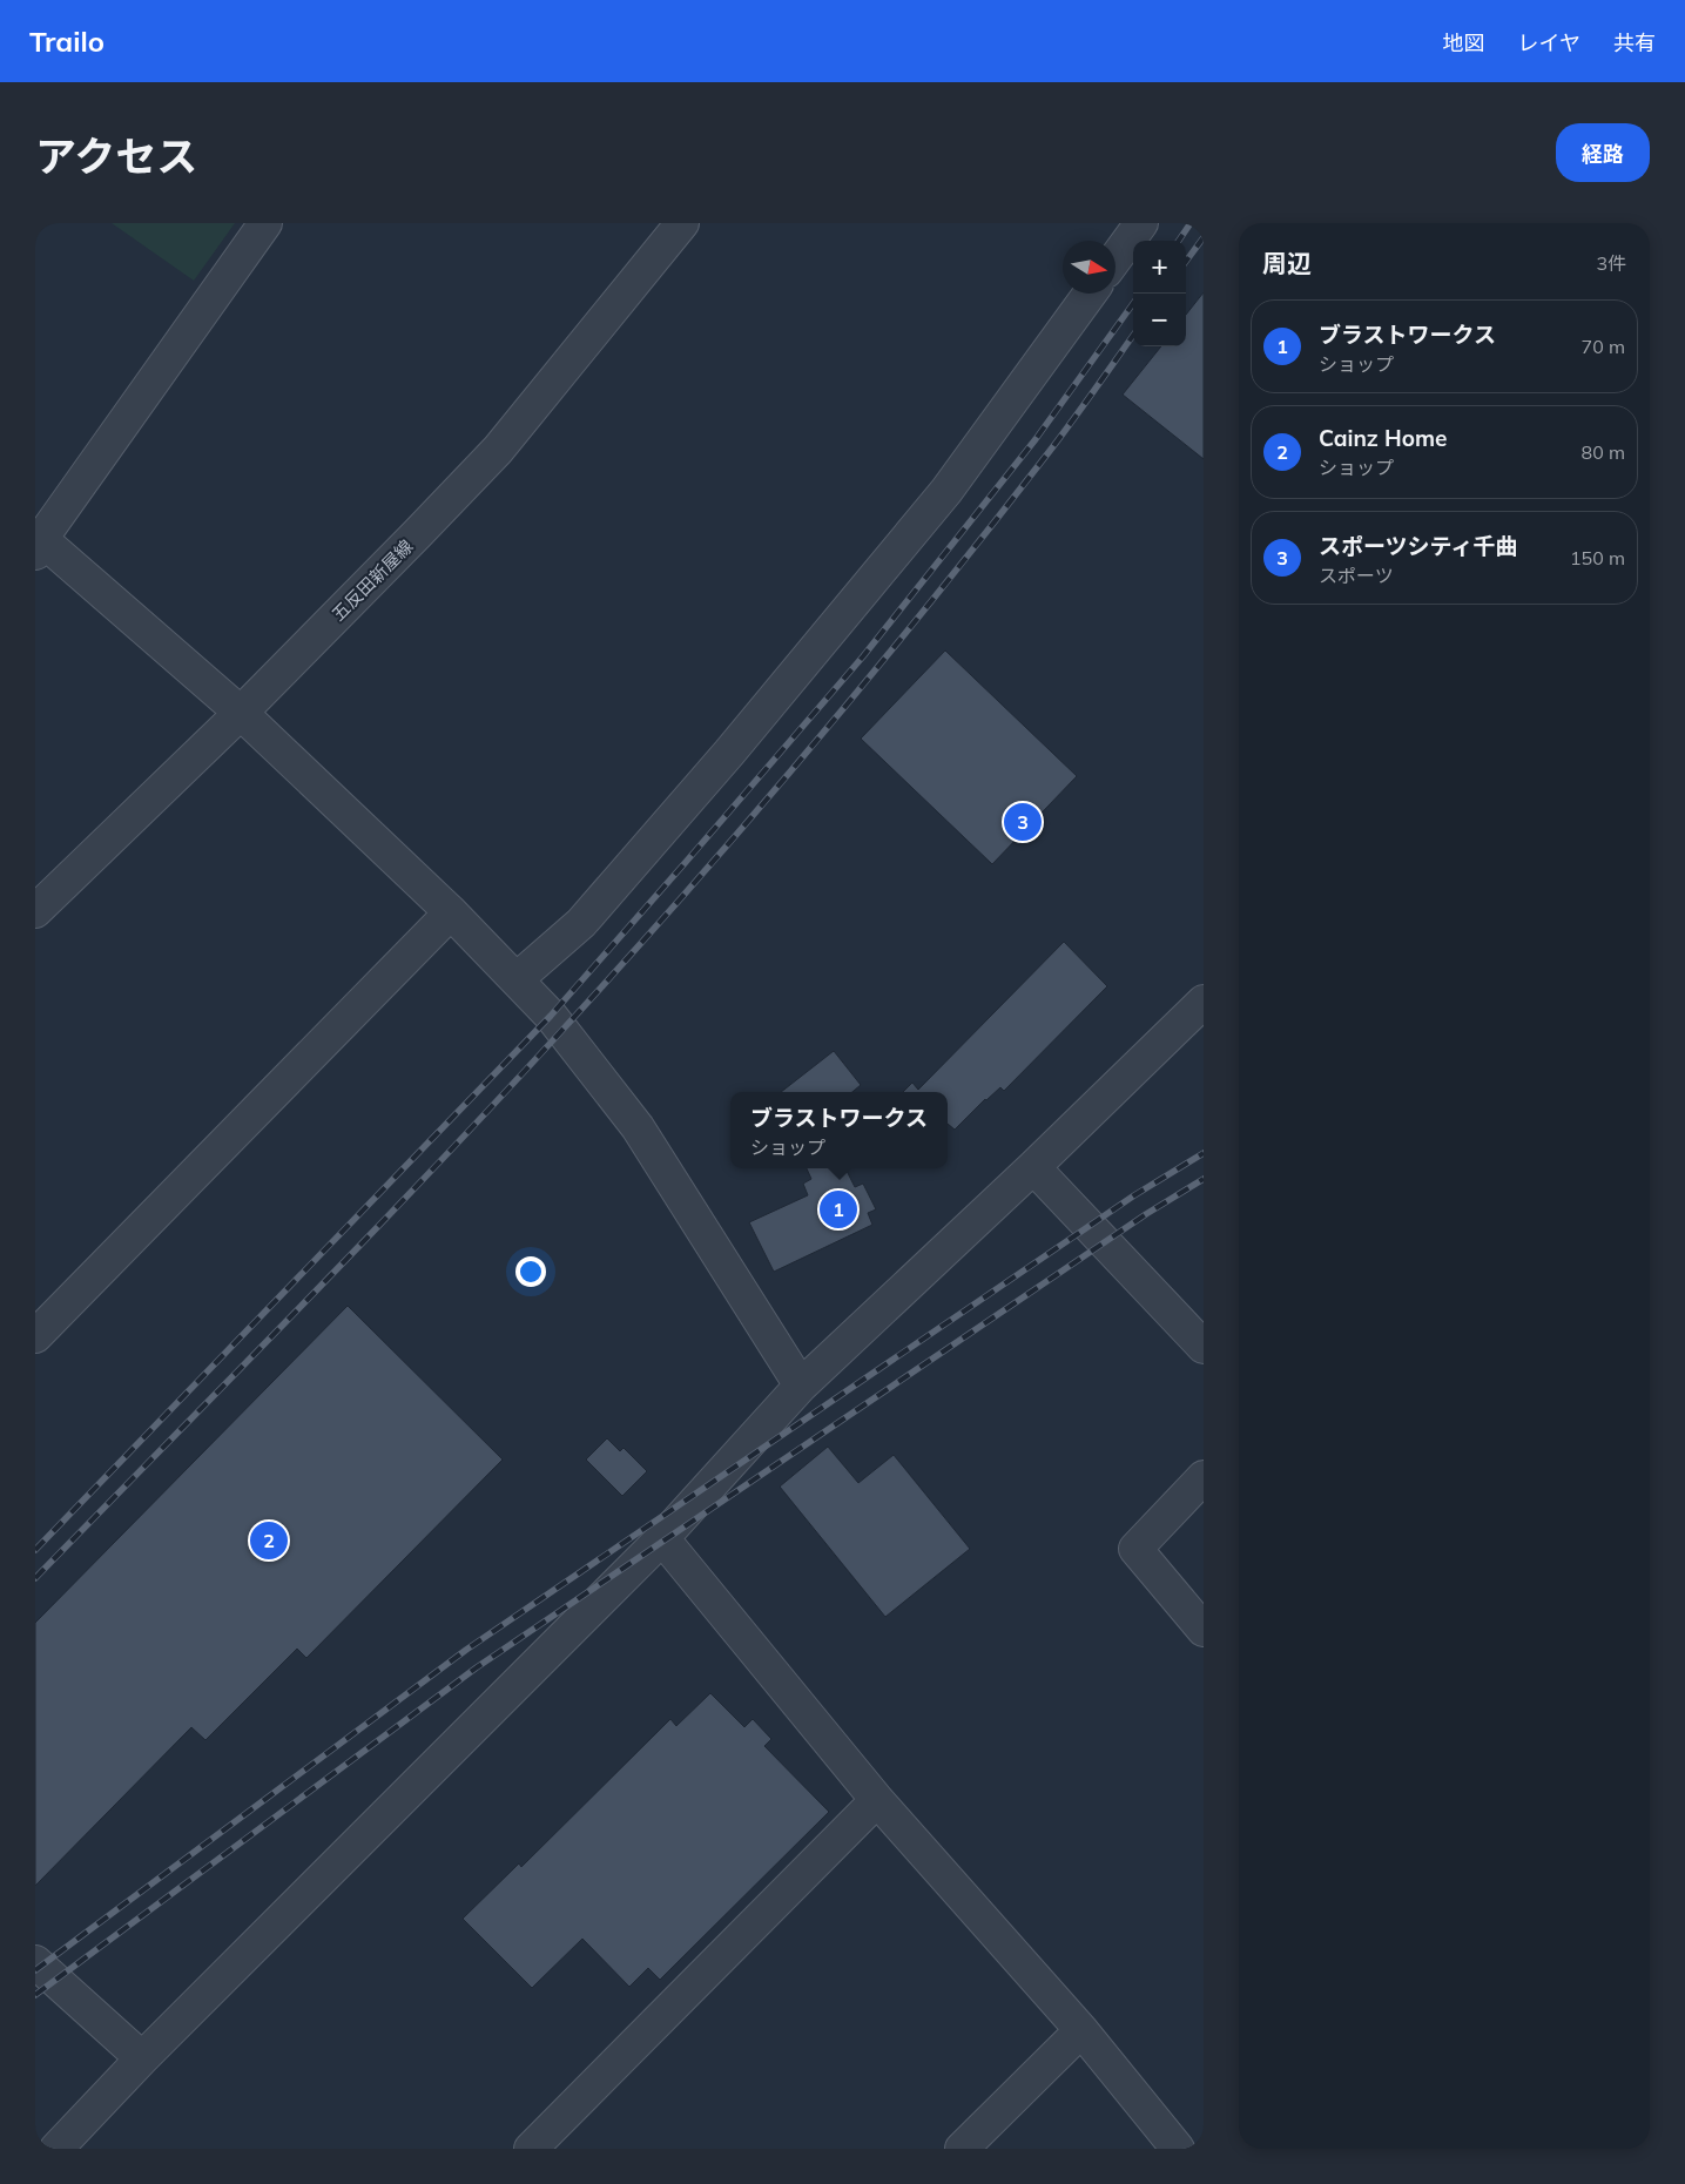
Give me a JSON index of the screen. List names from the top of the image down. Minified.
{"streets":{"street":["五反田新屋線"]},"north":"right","page":{"header":"Trailo","nav":["地図","レイヤ","共有"],"title":"アクセス","buttons":"経路","heading":["周辺","3件"],"map_buttons":["+","−"],"list":[{"mark":"1","name":"ブラストワークス","note":"ショップ","value":"70 m"},{"mark":"2","name":"Cainz Home","note":"ショップ","value":"80 m"},{"mark":"3","name":"スポーツシティ千曲","note":"スポーツ","value":"150 m"}],"pins":["3","1","2"],"popup":["ブラストワークス","ショップ"]}}
